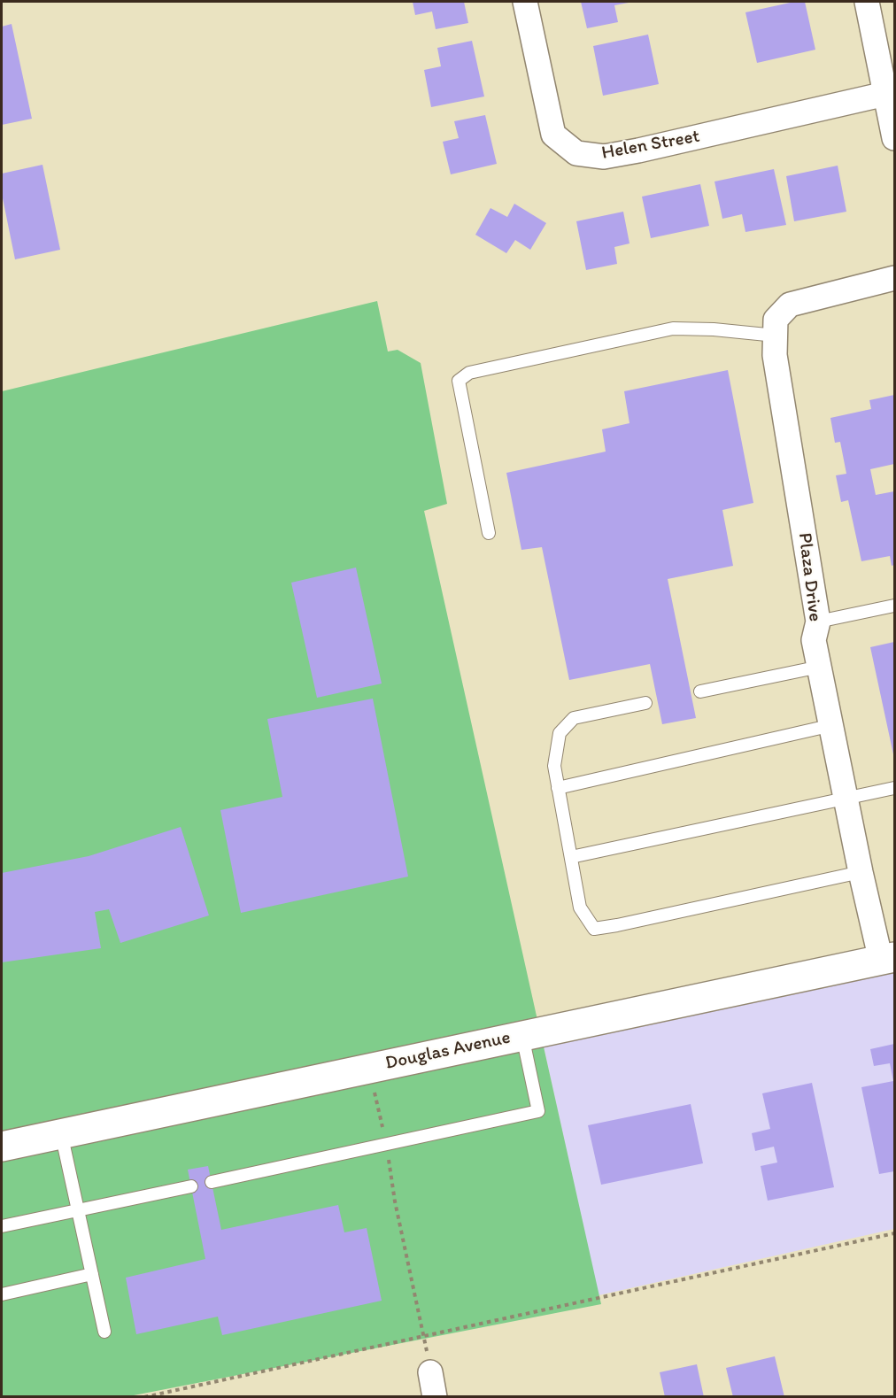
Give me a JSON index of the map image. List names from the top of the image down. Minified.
{"streets":{"street":["Helen Street","Plaza Drive","Douglas Avenue"]},"crossings":[["Plaza Drive","Douglas Avenue"]]}
